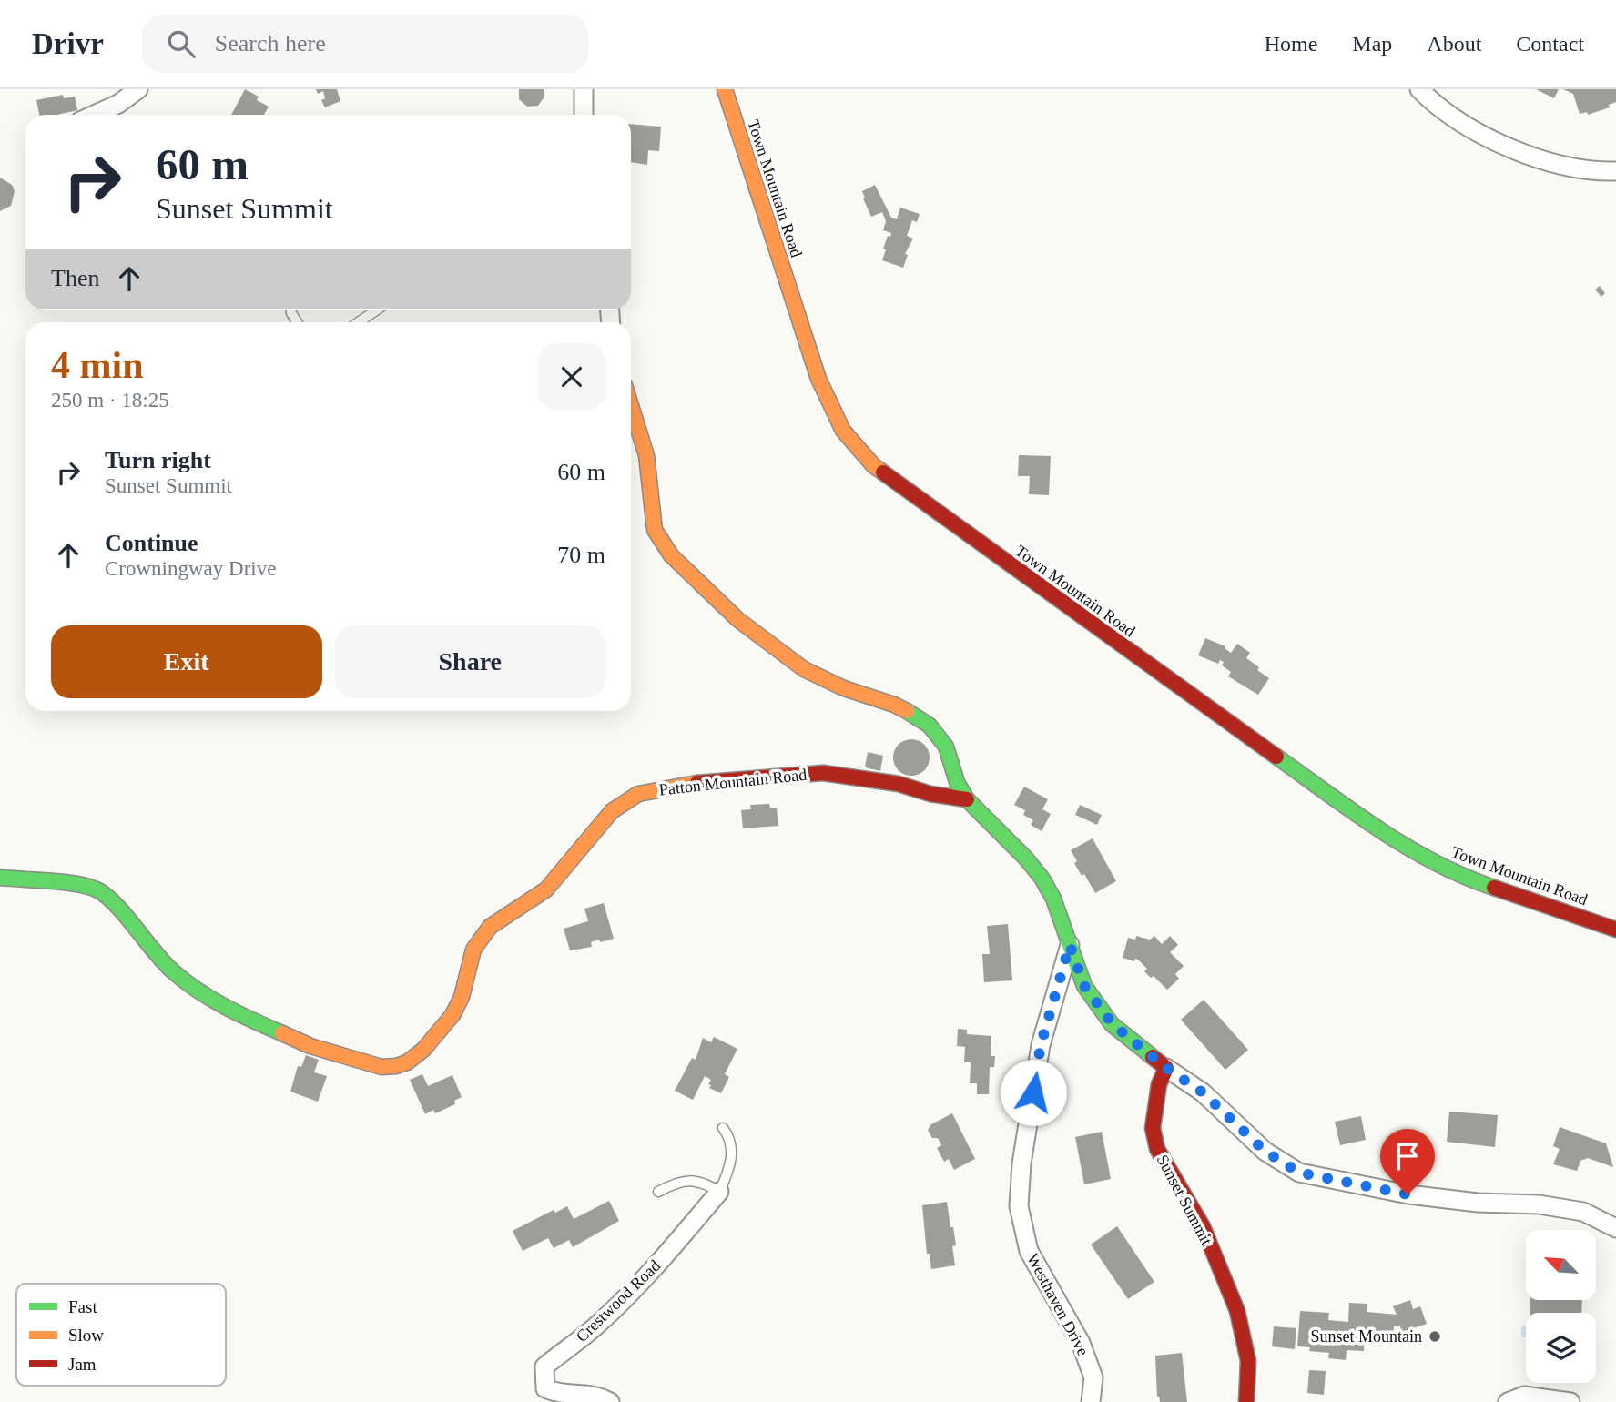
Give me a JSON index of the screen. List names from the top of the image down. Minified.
{"streets":{"street":["Town Mountain Road","Patton Mountain Road","Sunset Summit","Crestwood Road","Westhaven Drive"]},"places":["Sunset Mountain"],"legend":["Fast","Slow","Jam"],"north":"top left","page":{"header":"Drivr","search":"Search here","nav":["Home","Map","About","Contact"],"turn":["60 m","Sunset Summit"],"then":"Then","heading":["4 min","250 m · 18:25"],"list":[{"name":"Turn right","note":"Sunset Summit","value":"60 m"},{"name":"Continue","note":"Crowningway Drive","value":"70 m"}],"buttons":["Exit","Share"]}}
